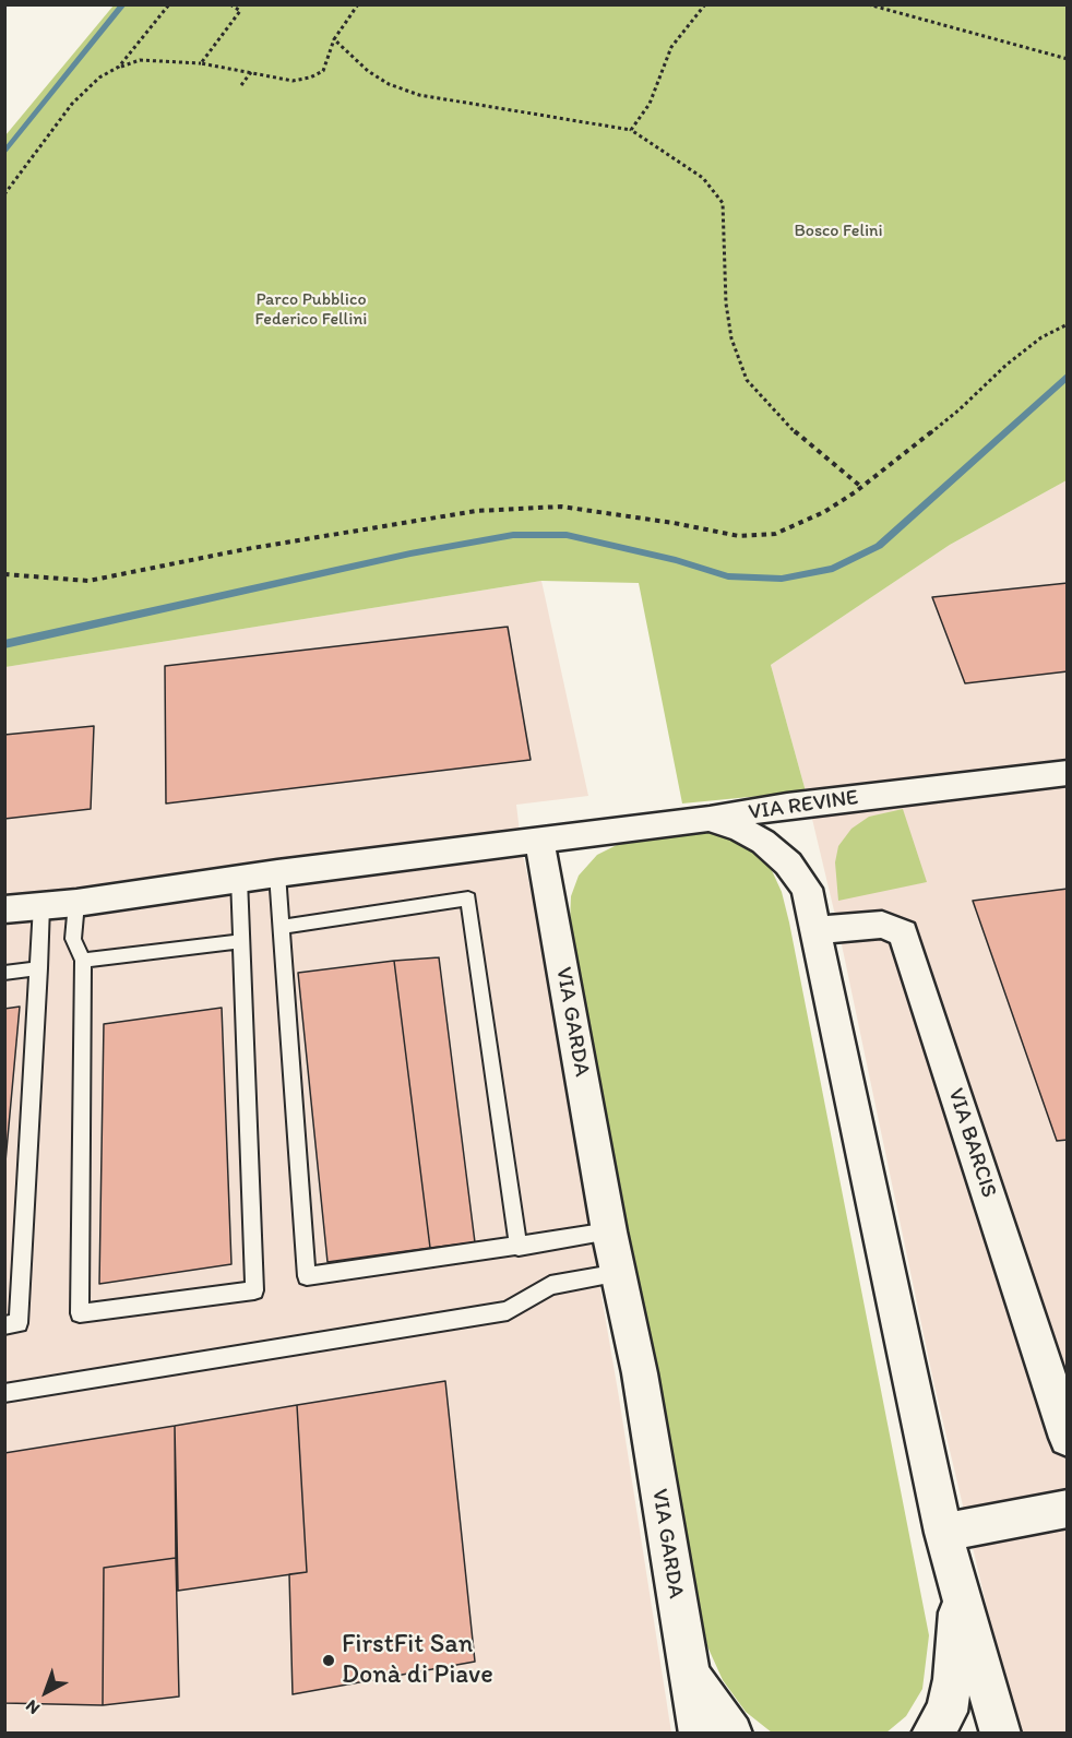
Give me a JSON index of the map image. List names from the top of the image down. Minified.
{"streets":{"street":["VIA REVINE","VIA GARDA","VIA BARCIS"]},"crossings":[["VIA REVINE","VIA GARDA"]],"parks":["Bosco Felini","Parco Pubblico Federico Fellini"],"places":["FirstFit San Donà di Piave"],"north":"bottom left"}
